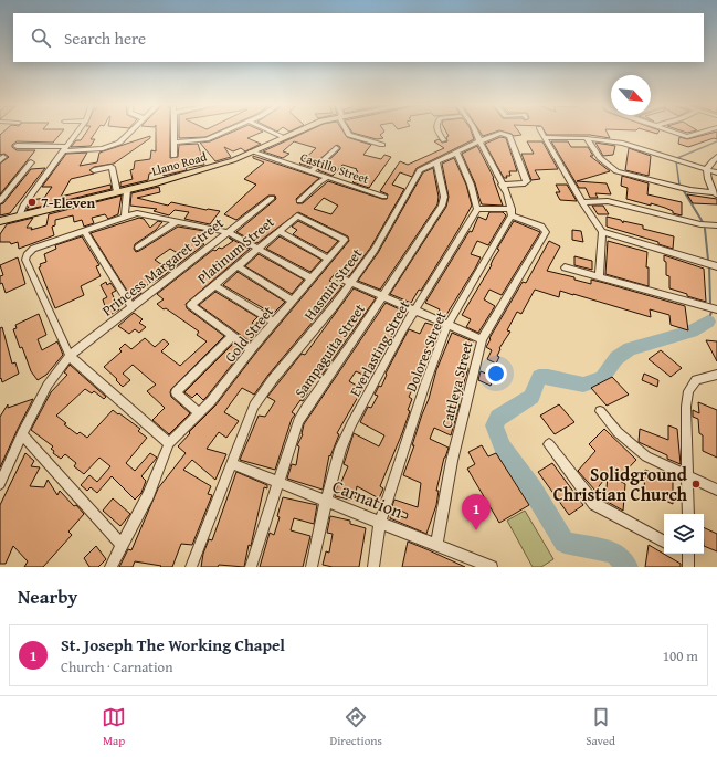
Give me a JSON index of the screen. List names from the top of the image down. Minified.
{"streets":{"main road":["Llano Road"],"street":["Castillo Street","Platinum Street","Princess Margaret Street","Hasmin Street","Gold Street","Everlasting Street","Sampaguita Street","Dolores Street","Cattleya Street","Carnation"]},"crossings":[["Llano Road","Castillo Street"],["Platinum Street","Gold Street"],["Hasmin Street","Sampaguita Street"],["Hasmin Street","Carnation"],["Everlasting Street","Carnation"],["Sampaguita Street","Carnation"],["Dolores Street","Cattleya Street"],["Dolores Street","Carnation"],["Cattleya Street","Carnation"]],"places":["7-Eleven","Solidground Christian Church"],"north":"bottom right","page":{"search":"Search here","pins":"1","heading":"Nearby","list":[{"mark":"1","name":"St. Joseph The Working Chapel","note":"Church · Carnation","value":"100 m"}],"nav":["Map","Directions","Saved"]}}
